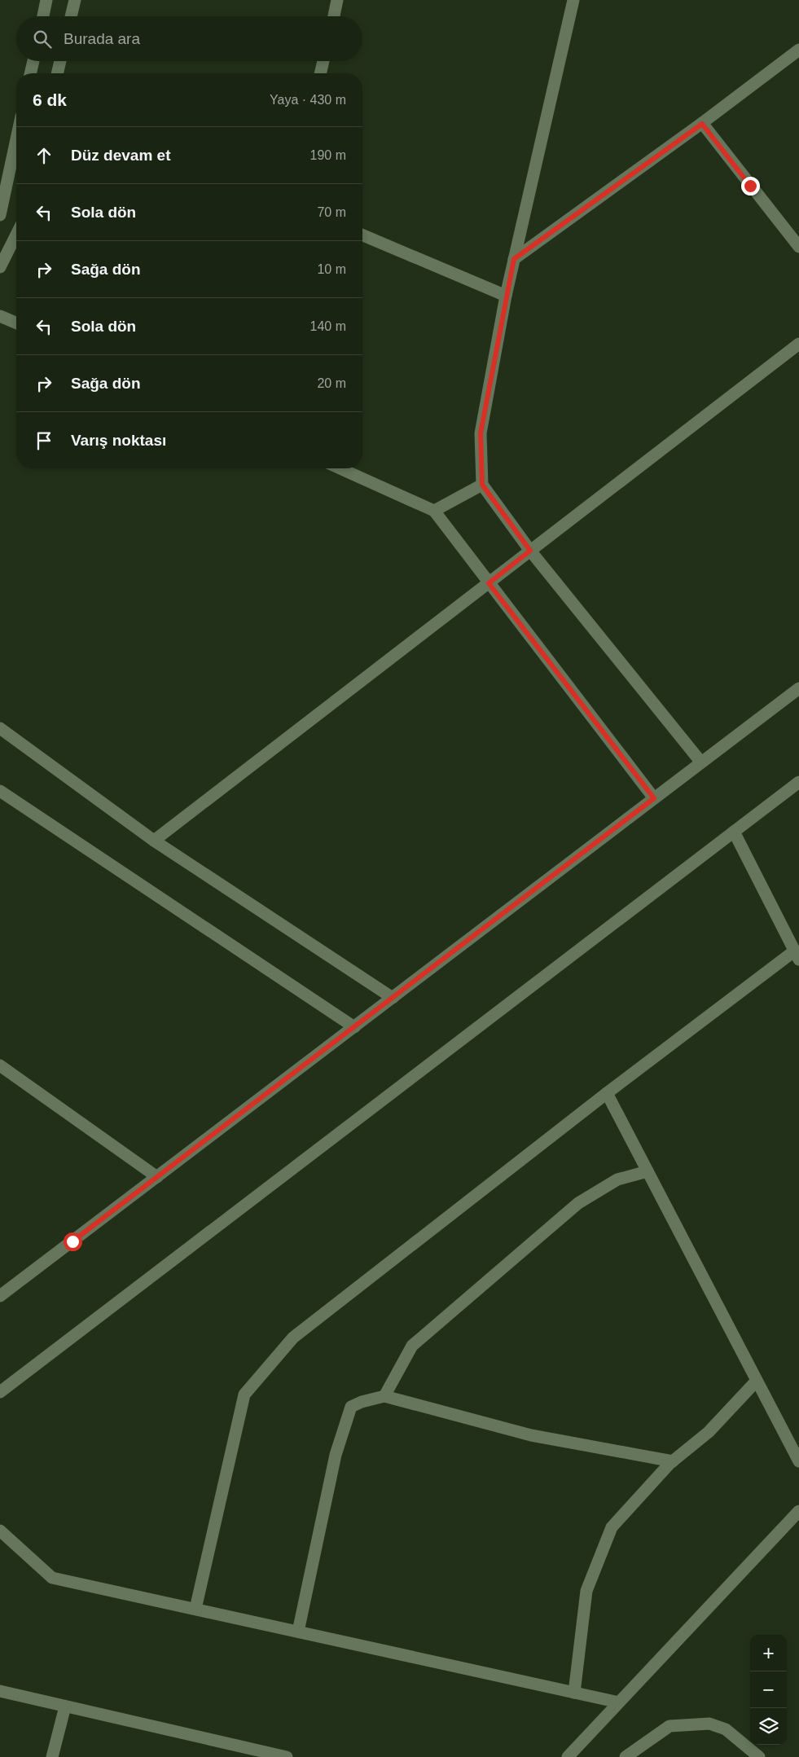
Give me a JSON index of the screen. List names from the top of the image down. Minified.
{"page":{"search":"Burada ara","heading":["6 dk","Yaya · 430 m"],"list":[["Düz devam et","190 m"],["Sola dön","70 m"],["Sağa dön","10 m"],["Sola dön","140 m"],["Sağa dön","20 m"],"Varış noktası"],"map_buttons":["+","−"]}}
